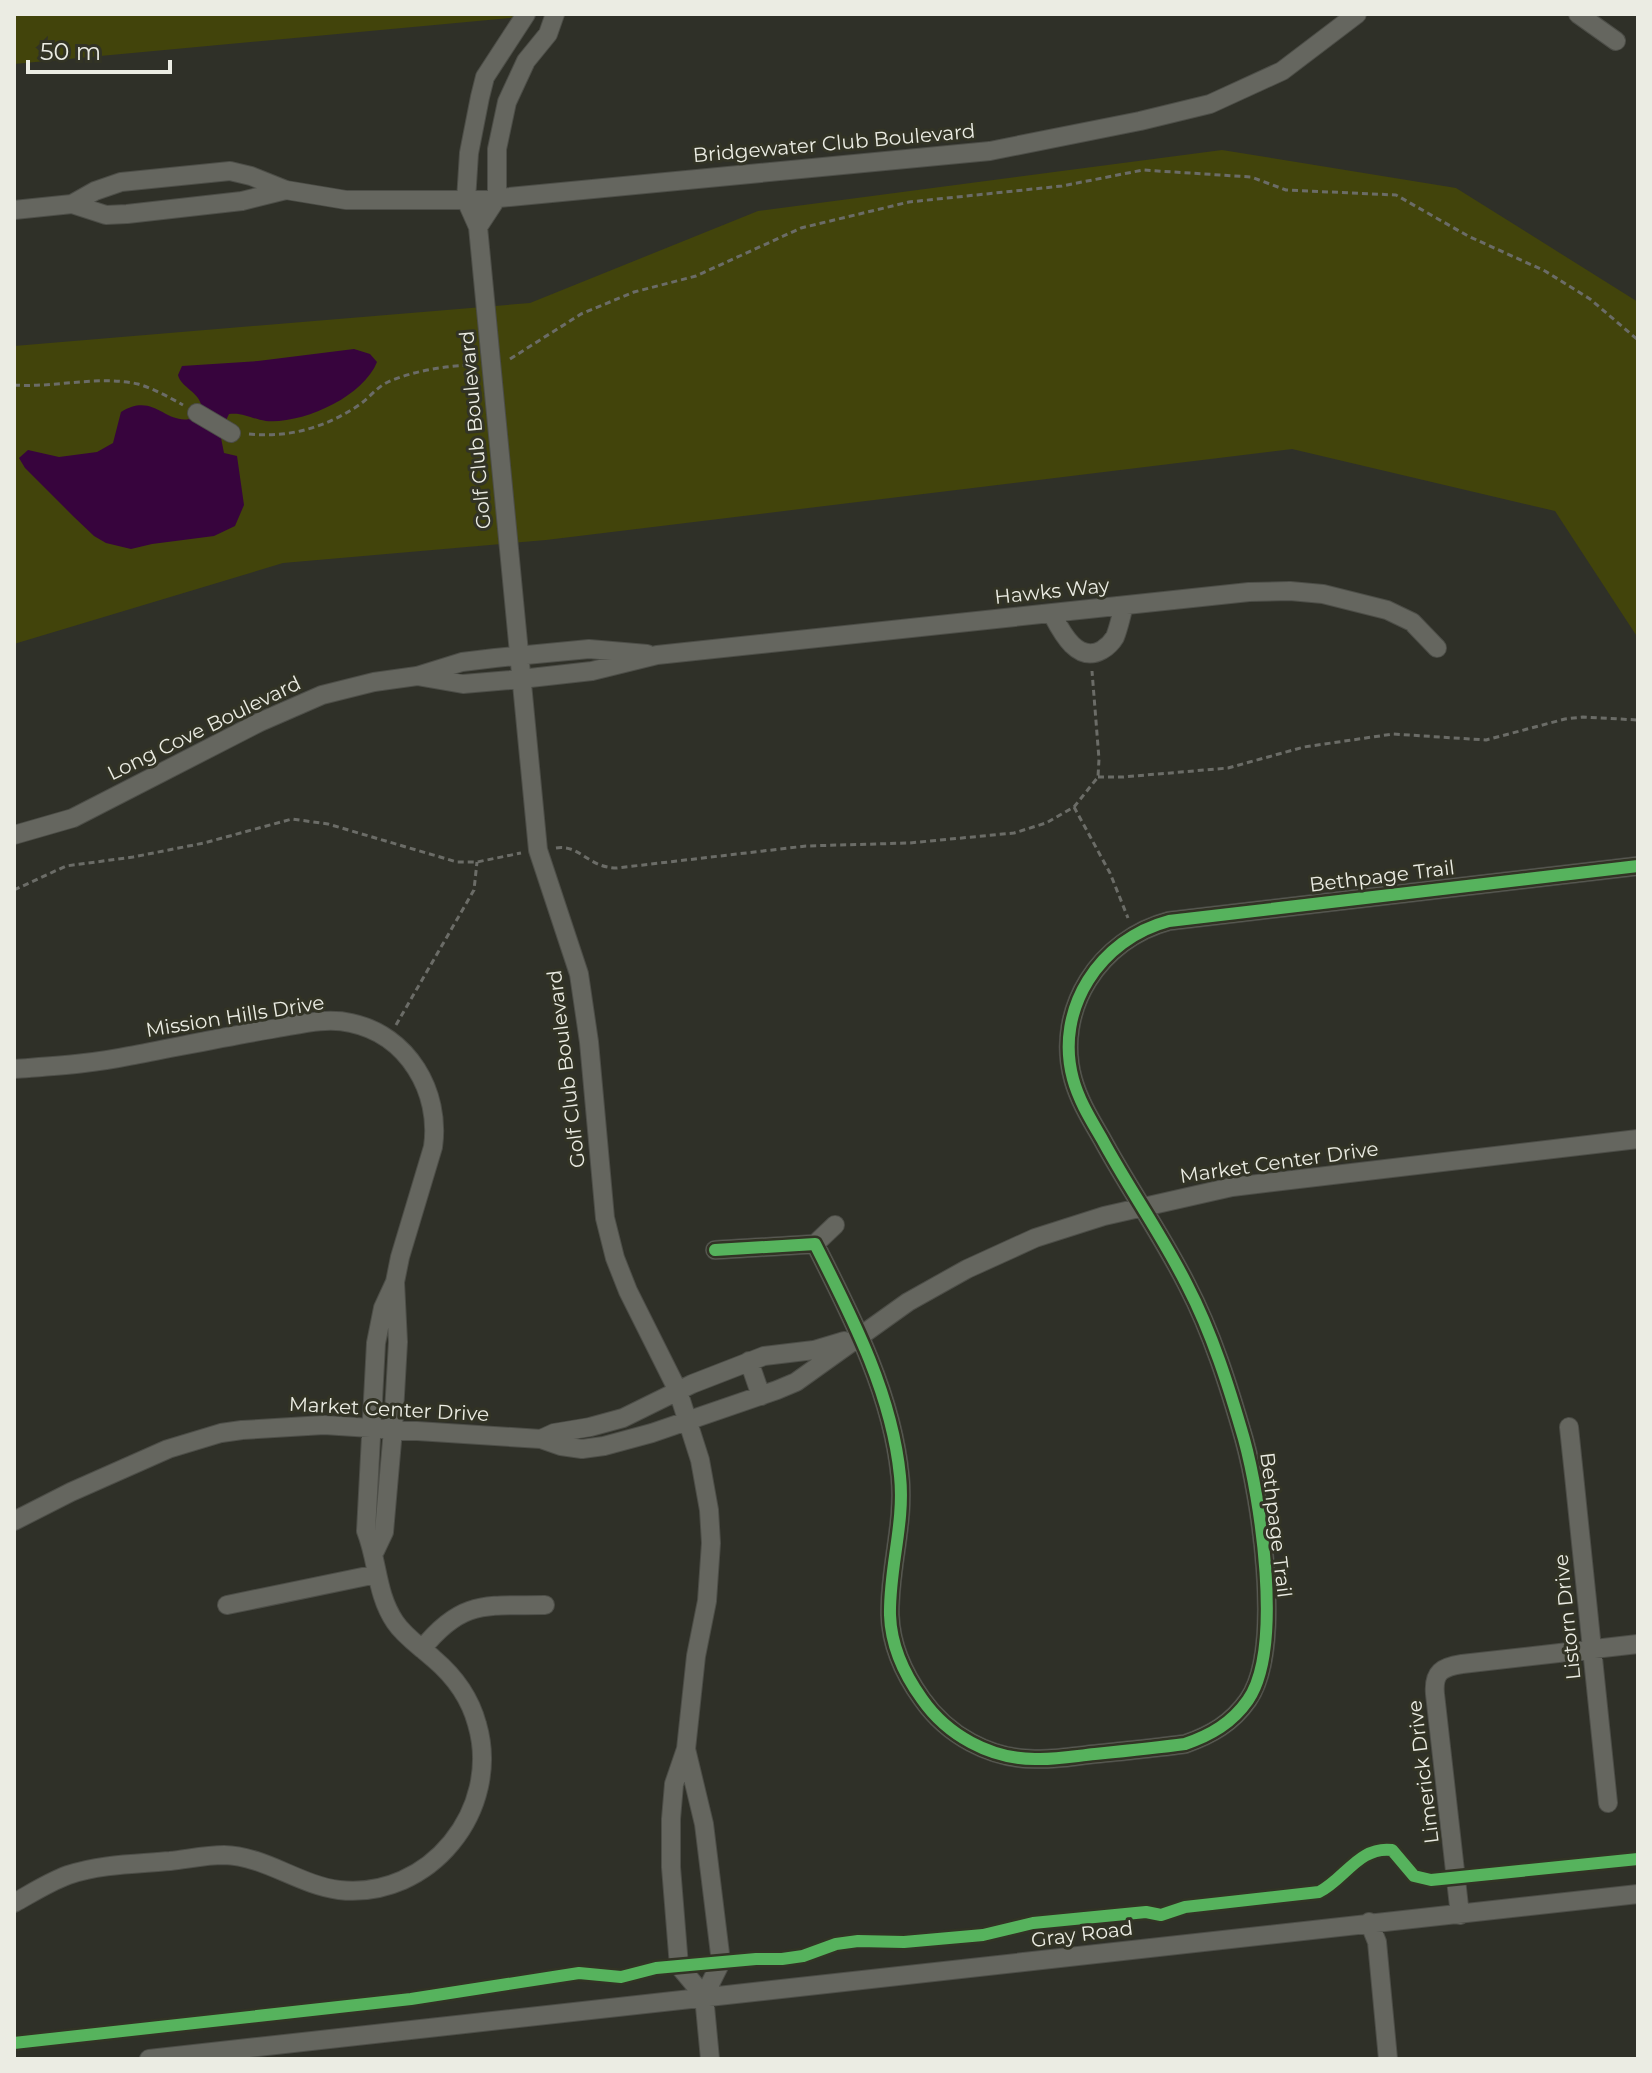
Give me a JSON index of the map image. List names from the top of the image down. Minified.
{"streets":{"street":["Bridgewater Club Boulevard","Golf Club Boulevard","Hawks Way","Long Cove Boulevard","Bethpage Trail","Mission Hills Drive","Market Center Drive","Listorn Drive","Limerick Drive","Gray Road"]},"crossings":[["Bridgewater Club Boulevard","Golf Club Boulevard"],["Golf Club Boulevard","Hawks Way"],["Golf Club Boulevard","Long Cove Boulevard"],["Golf Club Boulevard","Market Center Drive"],["Golf Club Boulevard","Gray Road"],["Hawks Way","Long Cove Boulevard"],["Bethpage Trail","Market Center Drive"],["Mission Hills Drive","Market Center Drive"],["Listorn Drive","Limerick Drive"],["Limerick Drive","Gray Road"]],"scale_bar":"50 m"}
